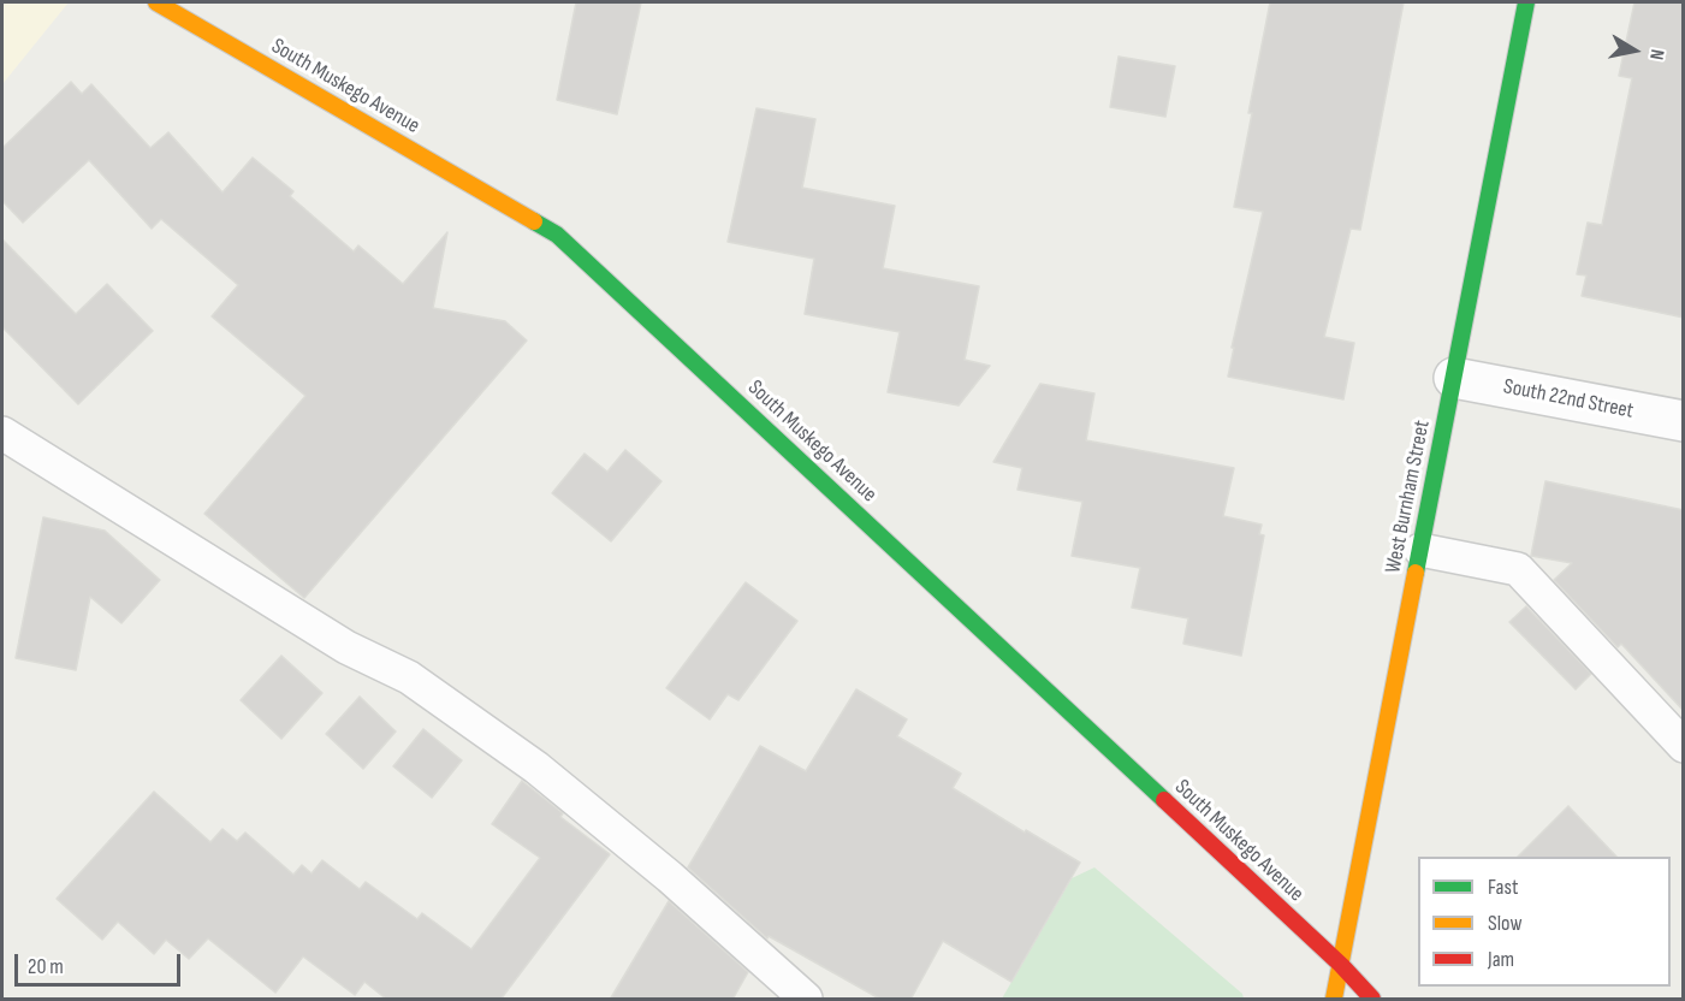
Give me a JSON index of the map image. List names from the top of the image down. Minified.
{"streets":{"street":["South Muskego Avenue","South 22nd Street","West Burnham Street"]},"crossings":[["South Muskego Avenue","West Burnham Street"],["South 22nd Street","West Burnham Street"]],"legend":["Fast","Slow","Jam"],"scale_bar":"20 m","north":"right"}
